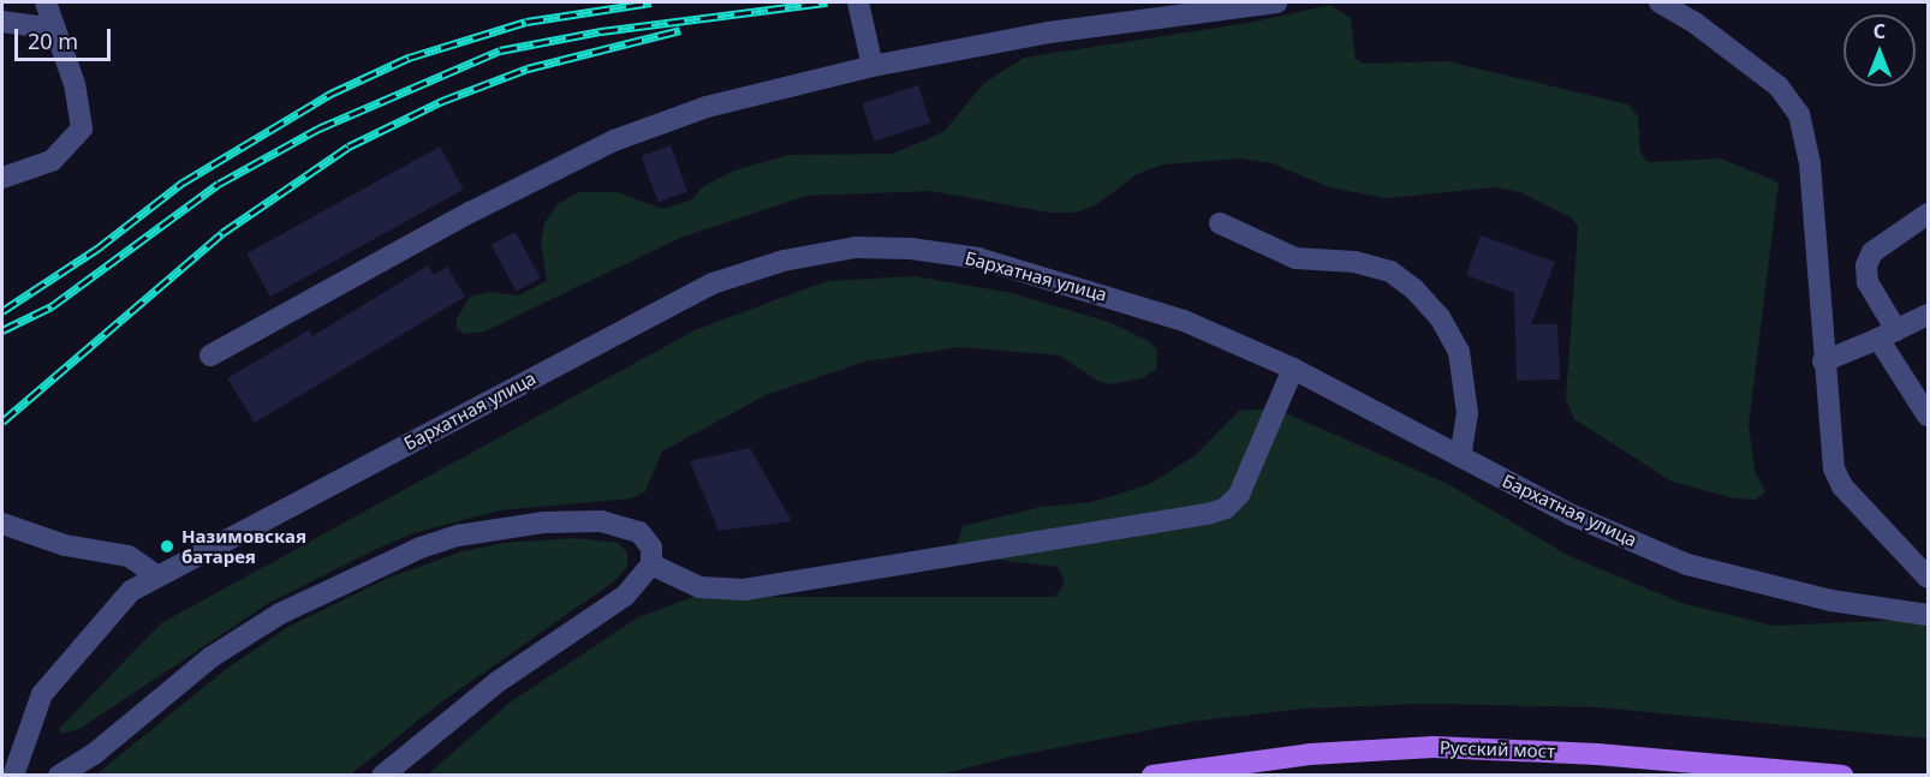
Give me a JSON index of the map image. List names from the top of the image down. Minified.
{"streets":{"main road":["Русский мост"],"street":["Бархатная улица"]},"places":["Назимовская батарея"],"scale_bar":"20 m","north":"top"}
